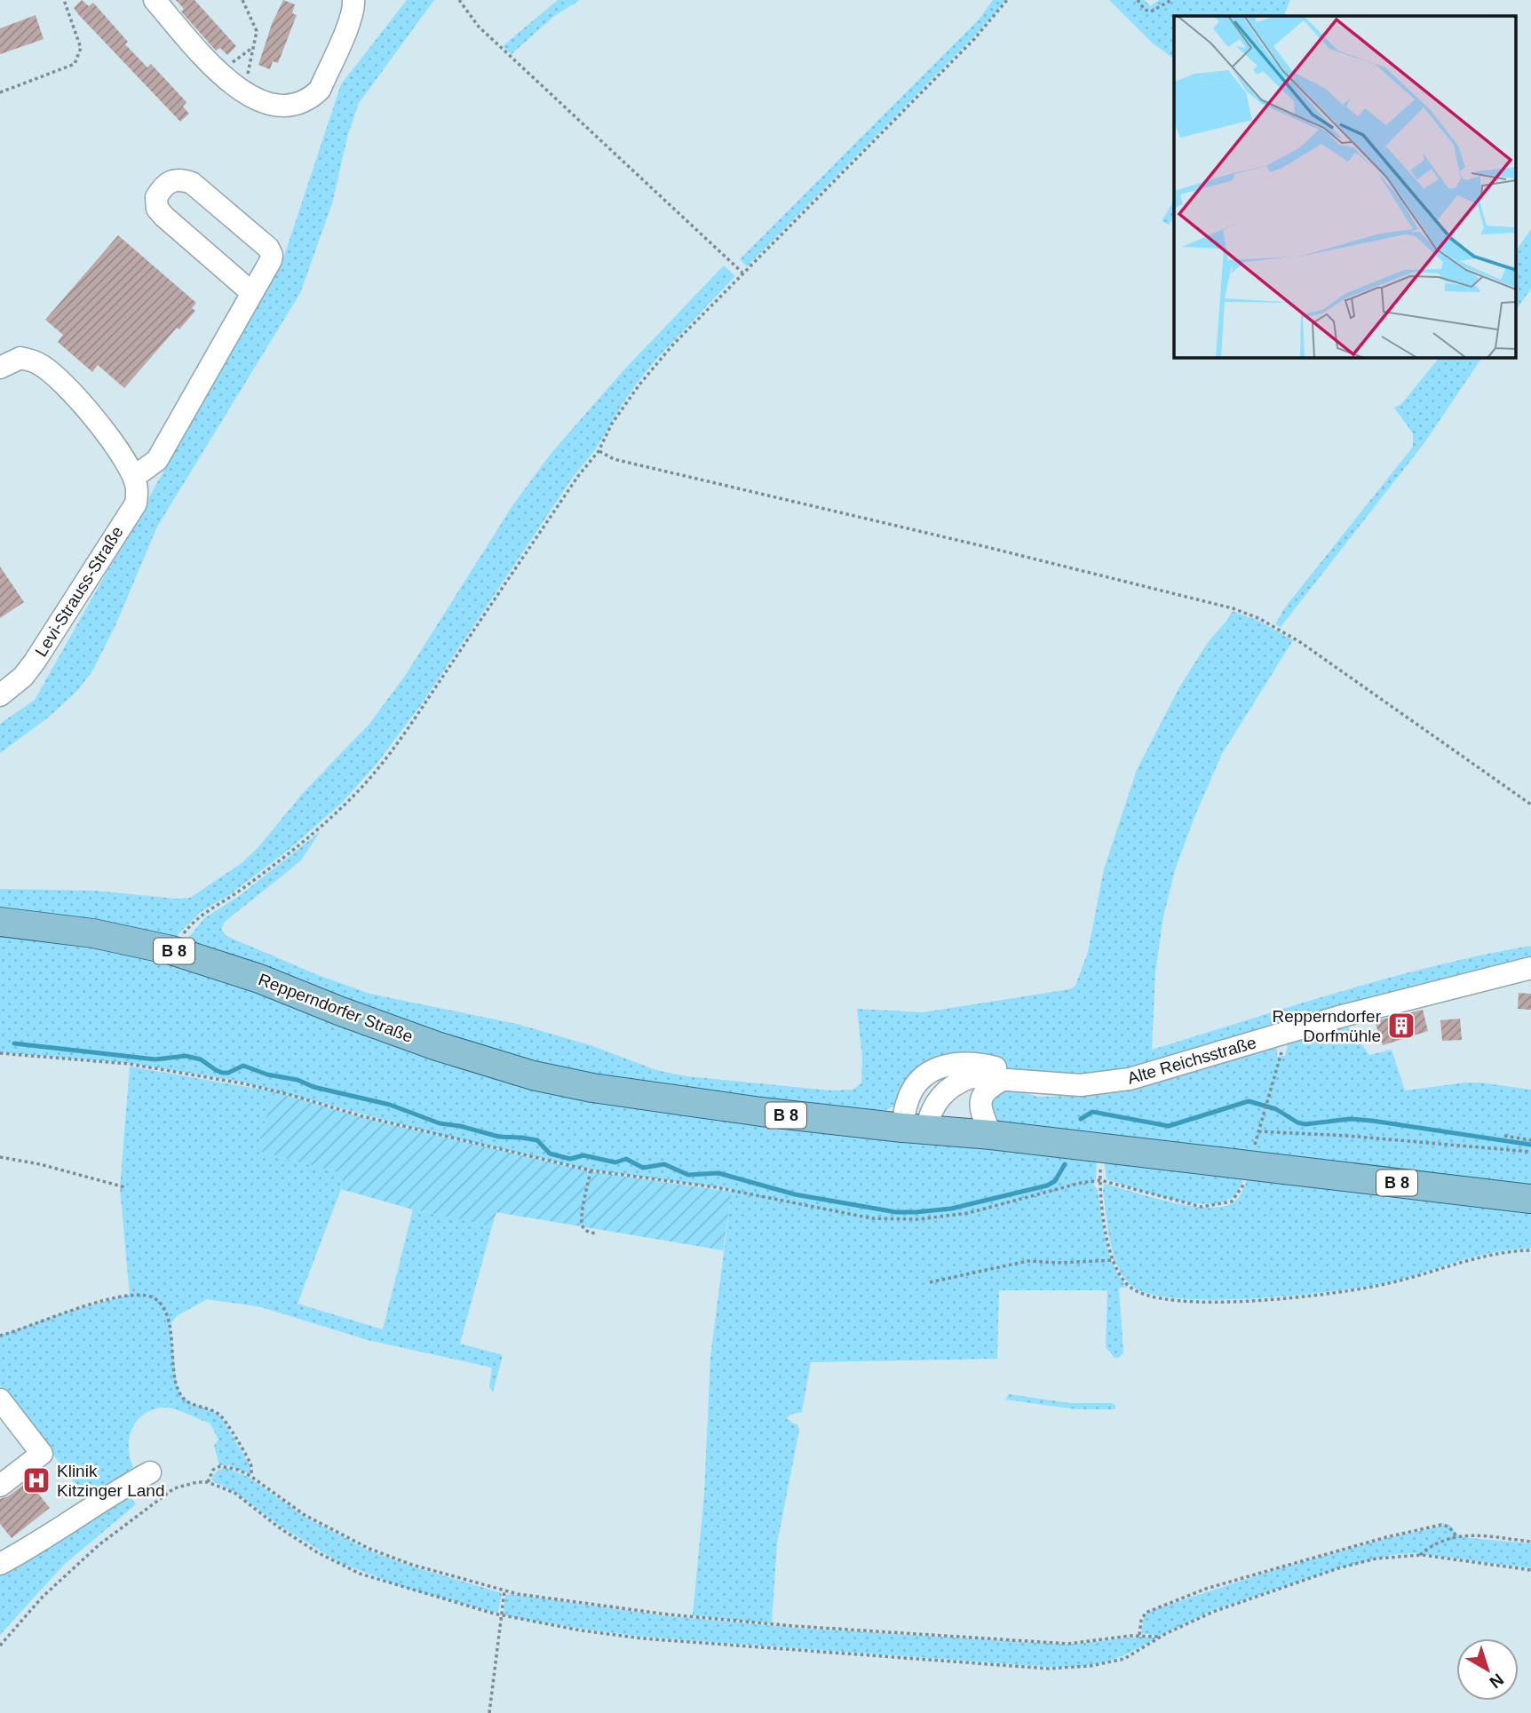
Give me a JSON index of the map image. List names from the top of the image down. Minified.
{"streets":{"main road":["B 8","Repperndorfer Straße"],"street":["Levi-Strauss-Straße","Alte Reichsstraße"]},"crossings":[["B 8","Repperndorfer Straße"],["B 8","Alte Reichsstraße"],["Repperndorfer Straße","Alte Reichsstraße"]],"places":{"building":["Repperndorfer Dorfmühle"],"hospital":["Klinik Kitzinger Land"]},"north":"bottom right"}
